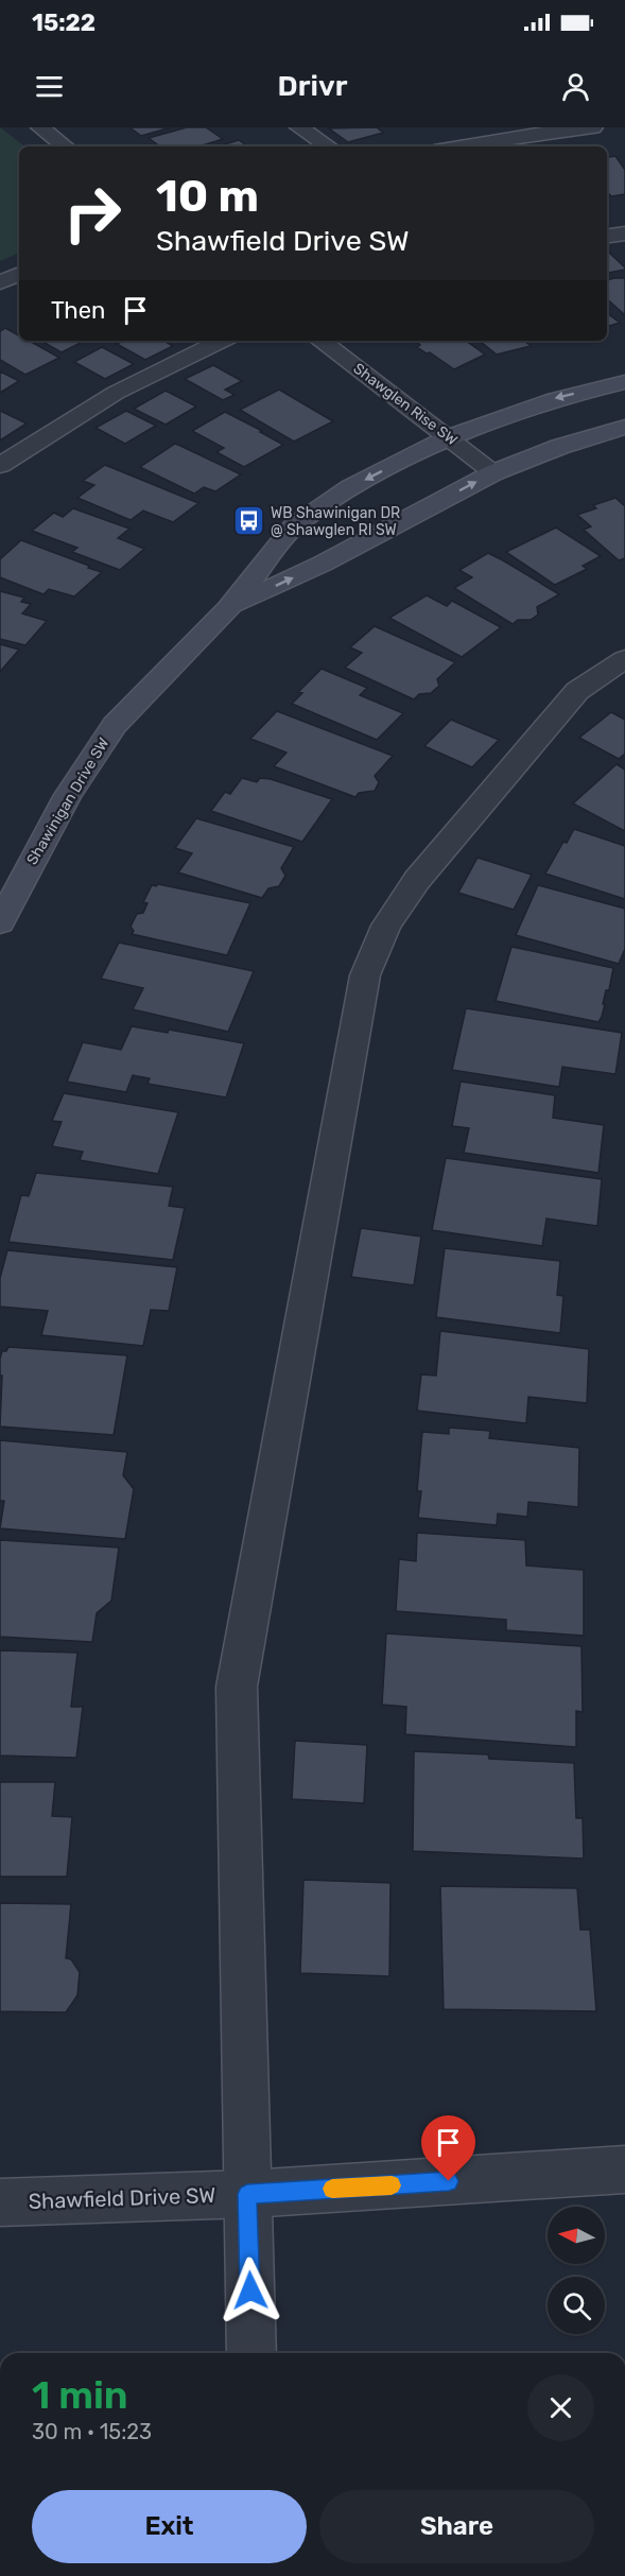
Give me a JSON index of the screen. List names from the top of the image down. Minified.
{"streets":{"street":["Shawglen Rise SW","Shawinigan Drive SW","Shawfield Drive SW"]},"crossings":[["Shawglen Rise SW","Shawinigan Drive SW"]],"places":{"bus stop":["WB Shawinigan DR @ Shawglen RI SW"]},"north":"left","page":{"status":"15:22","header":"Drivr","turn":["10 m","Shawfield Drive SW"],"then":"Then","heading":["1 min","30 m · 15:23"],"buttons":["Exit","Share"]}}
